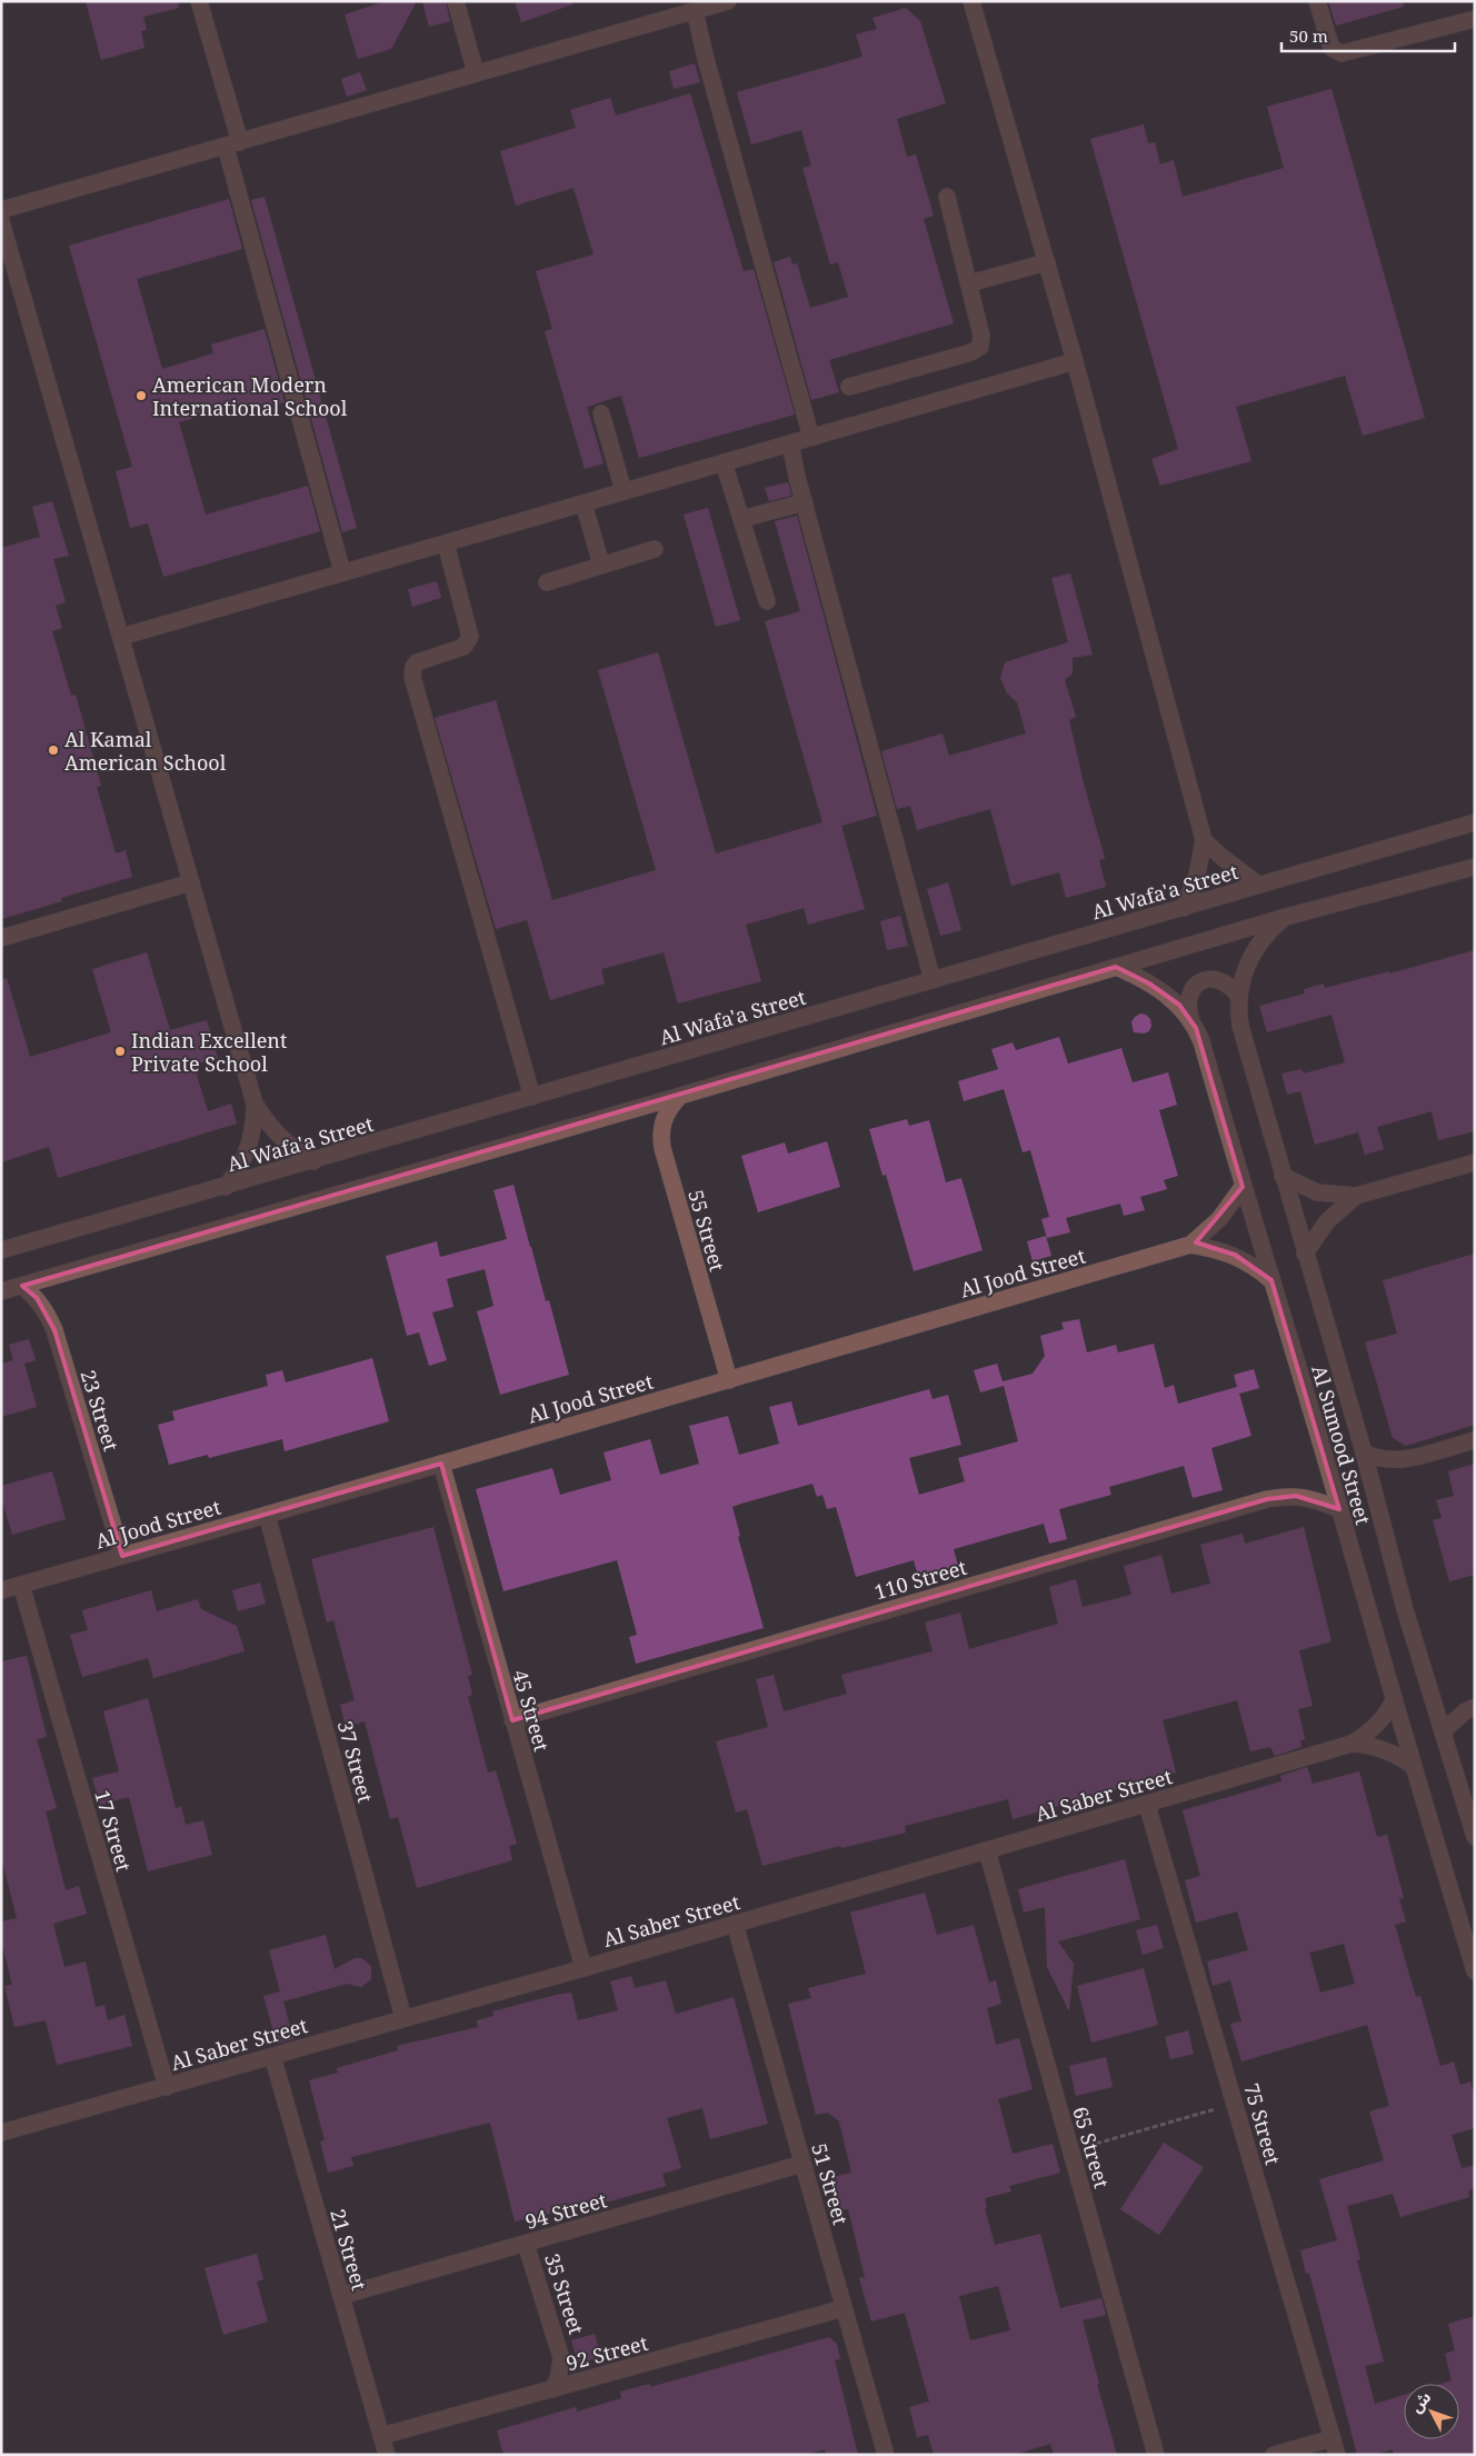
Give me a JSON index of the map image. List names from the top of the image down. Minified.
{"streets":{"street":["Al Wafa'a Street","55 Street","Al Jood Street","23 Street","Al Sumood Street","110 Street","45 Street","37 Street","Al Saber Street","17 Street","75 Street","65 Street","51 Street","94 Street","21 Street","35 Street","92 Street"]},"crossings":[["55 Street","Al Jood Street"],["Al Jood Street","23 Street"],["Al Jood Street","Al Sumood Street"],["Al Jood Street","45 Street"],["Al Jood Street","37 Street"],["Al Jood Street","17 Street"],["Al Sumood Street","110 Street"],["Al Sumood Street","Al Saber Street"],["110 Street","45 Street"],["45 Street","Al Saber Street"],["37 Street","Al Saber Street"],["Al Saber Street","17 Street"],["Al Saber Street","75 Street"],["Al Saber Street","65 Street"],["Al Saber Street","51 Street"],["Al Saber Street","21 Street"],["51 Street","94 Street"],["51 Street","92 Street"],["94 Street","21 Street"],["94 Street","35 Street"],["21 Street","92 Street"],["35 Street","92 Street"]],"places":["American Modern International School","Al Kamal American School","Indian Excellent Private School"],"scale_bar":"50 m","north":"top left"}
